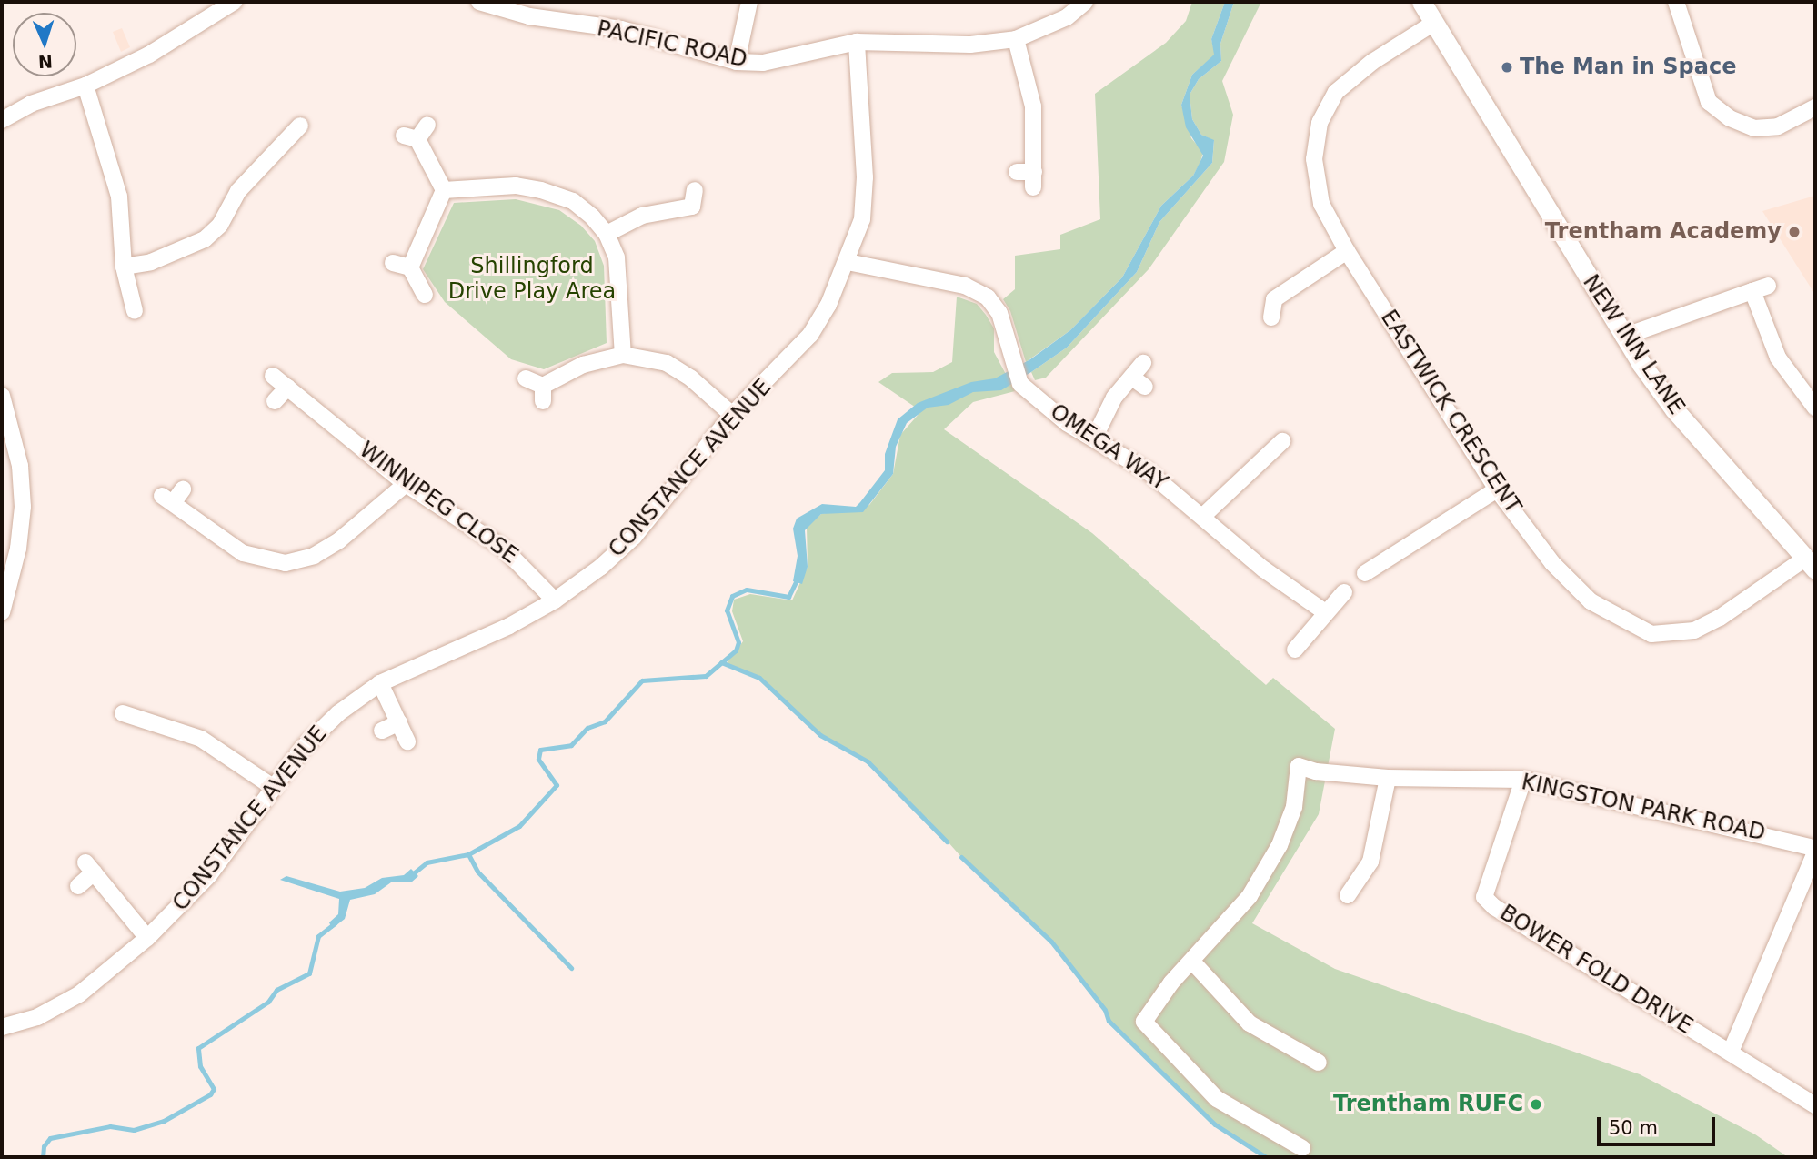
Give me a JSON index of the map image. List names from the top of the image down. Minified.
{"streets":{"street":["PACIFIC ROAD","NEW INN LANE","EASTWICK CRESCENT","OMEGA WAY","CONSTANCE AVENUE","WINNIPEG CLOSE","KINGSTON PARK ROAD","BOWER FOLD DRIVE"]},"crossings":[["PACIFIC ROAD","CONSTANCE AVENUE"],["NEW INN LANE","EASTWICK CRESCENT"],["OMEGA WAY","CONSTANCE AVENUE"],["CONSTANCE AVENUE","WINNIPEG CLOSE"],["KINGSTON PARK ROAD","BOWER FOLD DRIVE"]],"parks":["Shillingford Drive Play Area"],"places":["The Man in Space","Trentham Academy","Trentham RUFC"],"scale_bar":"50 m","north":"bottom"}
